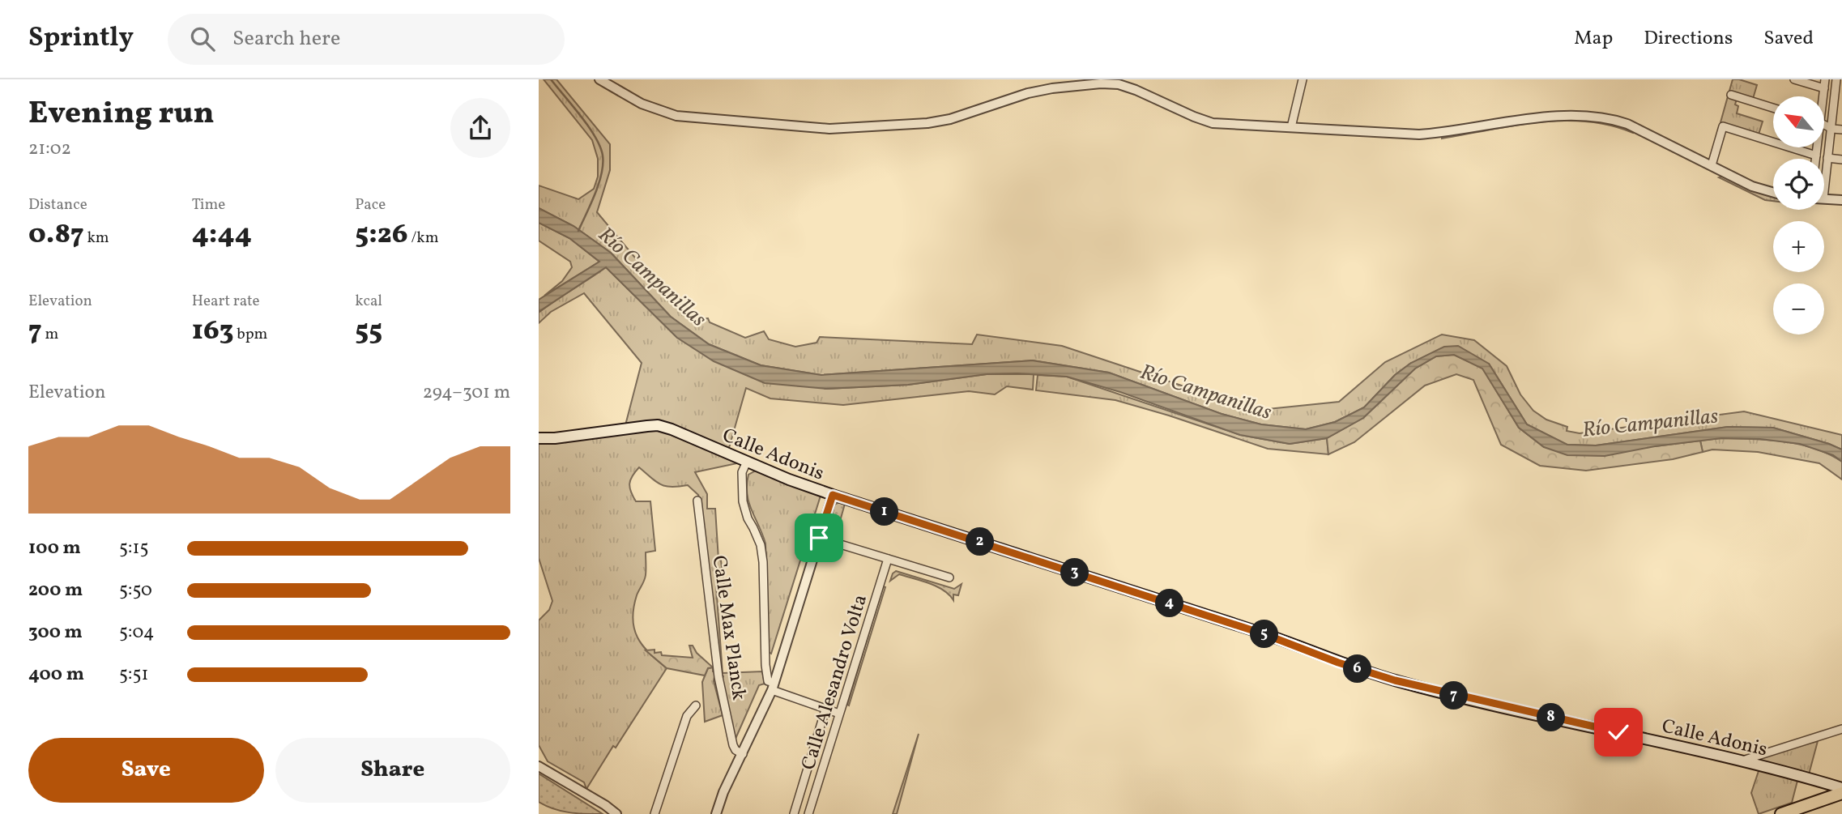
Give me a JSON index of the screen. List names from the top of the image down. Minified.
{"streets":{"main road":["Calle Adonis"],"street":["Calle Max Planck","Calle Alesandro Volta"]},"water":["Río Campanillas"],"north":"top left","page":{"header":"Sprintly","search":"Search here","nav":["Map","Directions","Saved"],"heading":["Evening run","21:02"],"map_buttons":["+","−"],"stats":[["Distance","0.87 km"],["Time","4:44"],["Pace","5:26 /km"],["Elevation","7 m"],["Heart rate","163 bpm"],["kcal","55"]],"chart":["Elevation","294–301 m"],"pins":["1","2","3","4","5","6","7","8"],"list":[{"name":"100 m","note":"5:15"},{"name":"200 m","note":"5:50"},{"name":"300 m","note":"5:04"},{"name":"400 m","note":"5:51"}],"buttons":["Save","Share"]}}
